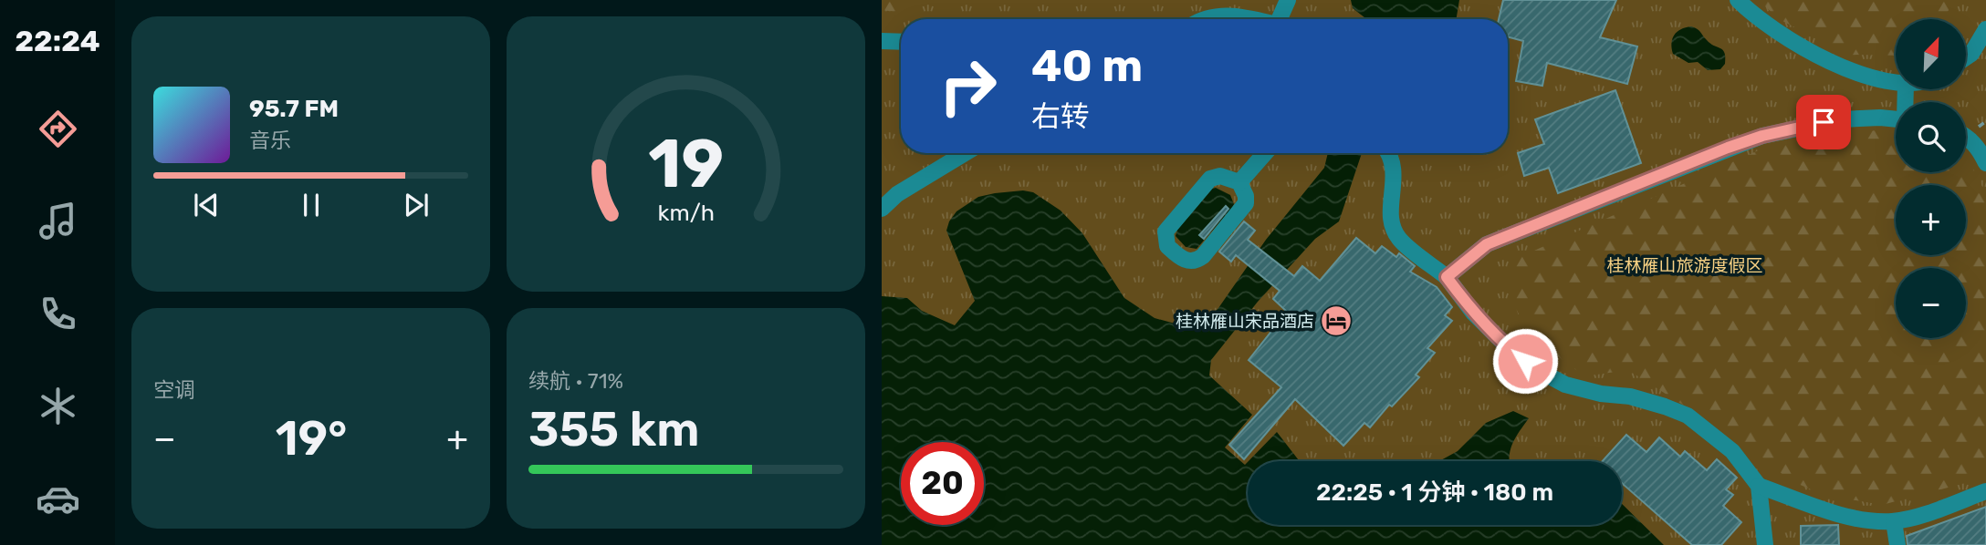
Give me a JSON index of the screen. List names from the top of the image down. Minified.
{"parks":["桂林雁山旅游度假区"],"places":{"hotel":["桂林雁山宋品酒店"]},"north":"top right","page":{"tabs":"22:24","map_buttons":["+","−"],"turn":["40 m","右转"],"song":["95.7 FM","音乐"],"tile":["空调",["续航 · 71%","355 km"]],"heat":["−","19°","+"],"limit":"20","trip":"22:25 · 1 分钟 · 180 m","gauge":["19","km/h"]}}
